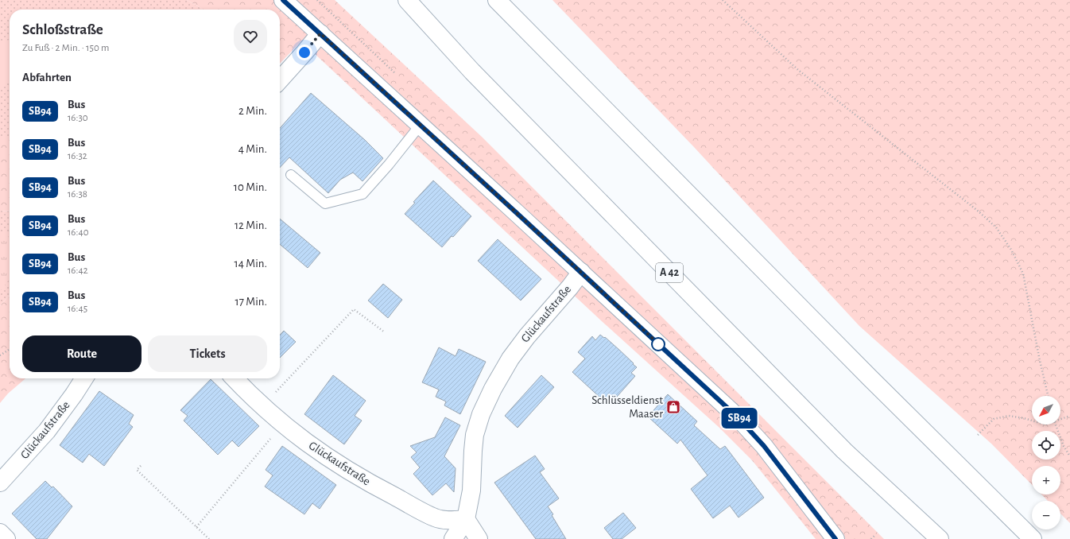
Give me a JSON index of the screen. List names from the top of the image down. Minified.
{"streets":{"main road":["A 42","Glückaufstraße"]},"places":{"shop":["Schlüsseldienst Maaser"]},"lines":["bus line SB94"],"north":"bottom left","page":{"on_map":"SB94","heading":[["Schloßstraße","Zu Fuß · 2 Min. · 150 m"],"Abfahrten"],"list":[{"mark":"SB94","name":"Bus","note":"16:30","value":"2 Min."},{"mark":"SB94","name":"Bus","note":"16:32","value":"4 Min."},{"mark":"SB94","name":"Bus","note":"16:38","value":"10 Min."},{"mark":"SB94","name":"Bus","note":"16:40","value":"12 Min."},{"mark":"SB94","name":"Bus","note":"16:42","value":"14 Min."},{"mark":"SB94","name":"Bus","note":"16:45","value":"17 Min."}],"buttons":["Route","Tickets"],"map_buttons":["+","−"]}}
